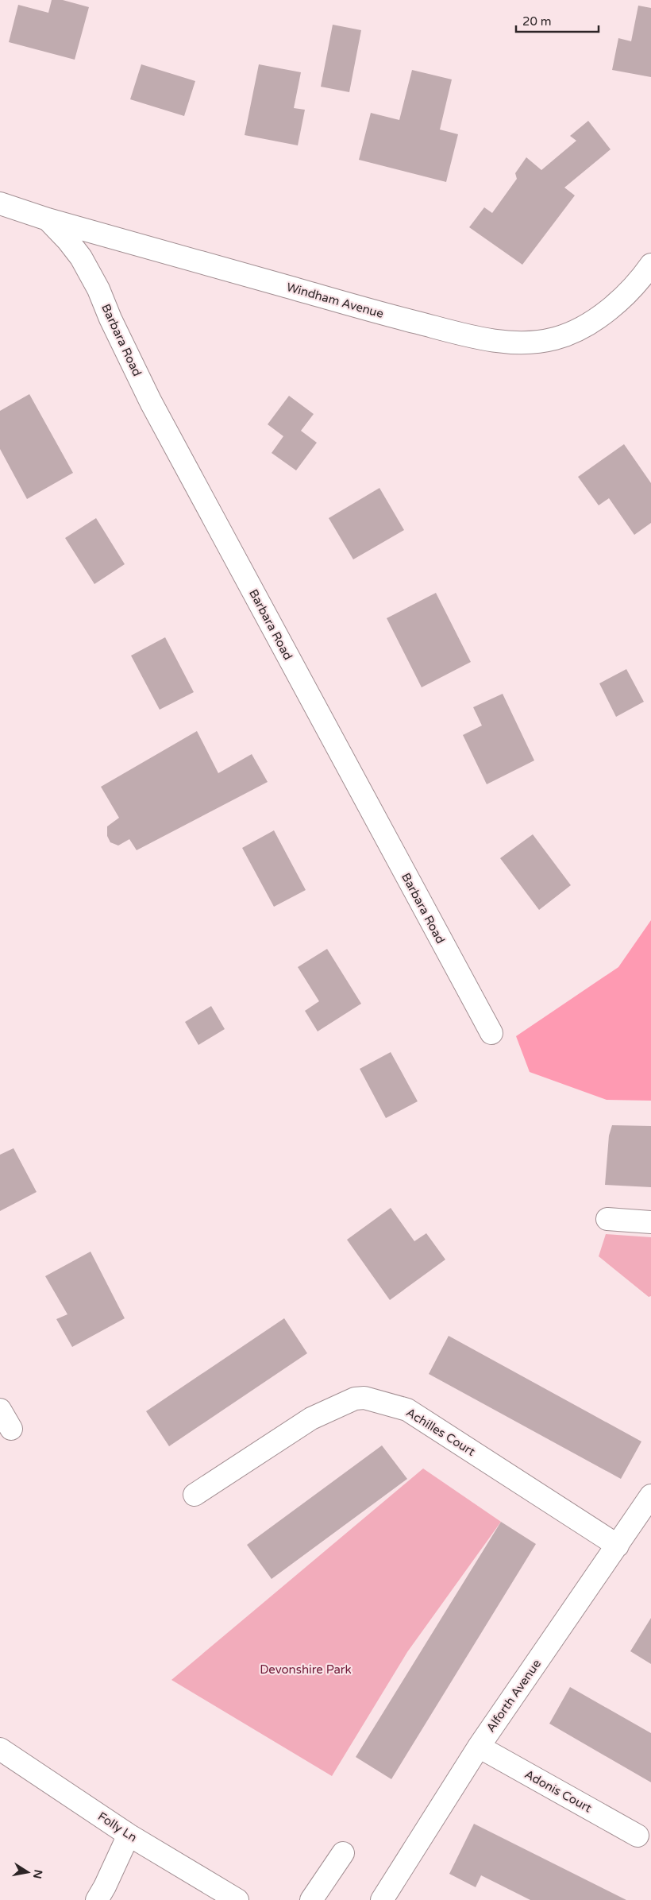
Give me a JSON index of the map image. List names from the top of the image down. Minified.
{"streets":{"street":["Windham Avenue","Barbara Road","Achilles Court","Alforth Avenue","Adonis Court","Folly Ln"]},"crossings":[["Windham Avenue","Barbara Road"],["Achilles Court","Alforth Avenue"],["Alforth Avenue","Adonis Court"]],"parks":["Devonshire Park"],"scale_bar":"20 m","north":"right"}
